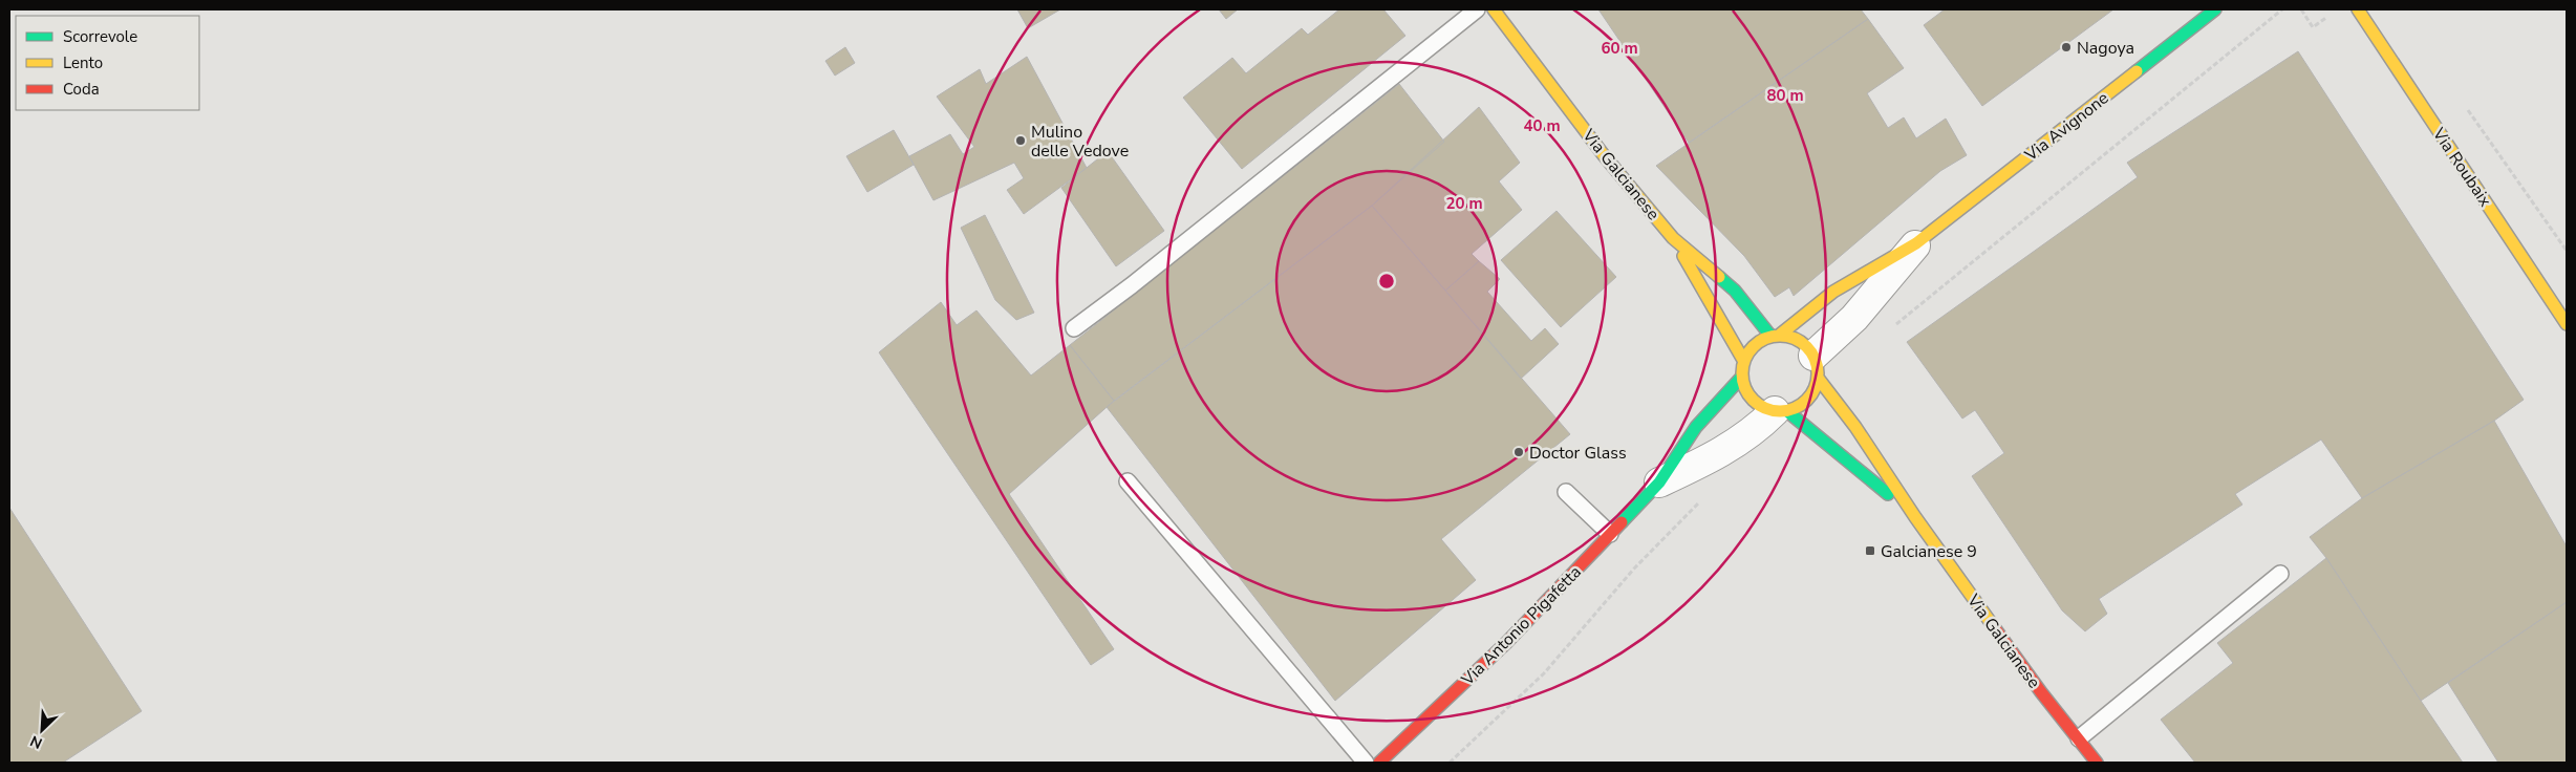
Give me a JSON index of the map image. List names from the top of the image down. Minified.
{"streets":{"street":["Via Avignone","Via Roubaix","Via Galcianese","Via Antonio Pigafetta"]},"crossings":[["Via Avignone","Via Galcianese"],["Via Avignone","Via Antonio Pigafetta"],["Via Galcianese","Via Antonio Pigafetta"]],"places":{"other":["Nagoya","Mulino delle Vedove","Doctor Glass"],"transit":["Galcianese 9"]},"legend":["Scorrevole","Lento","Coda"],"north":"bottom left","rings":["60 m","80 m","40 m","20 m"]}
